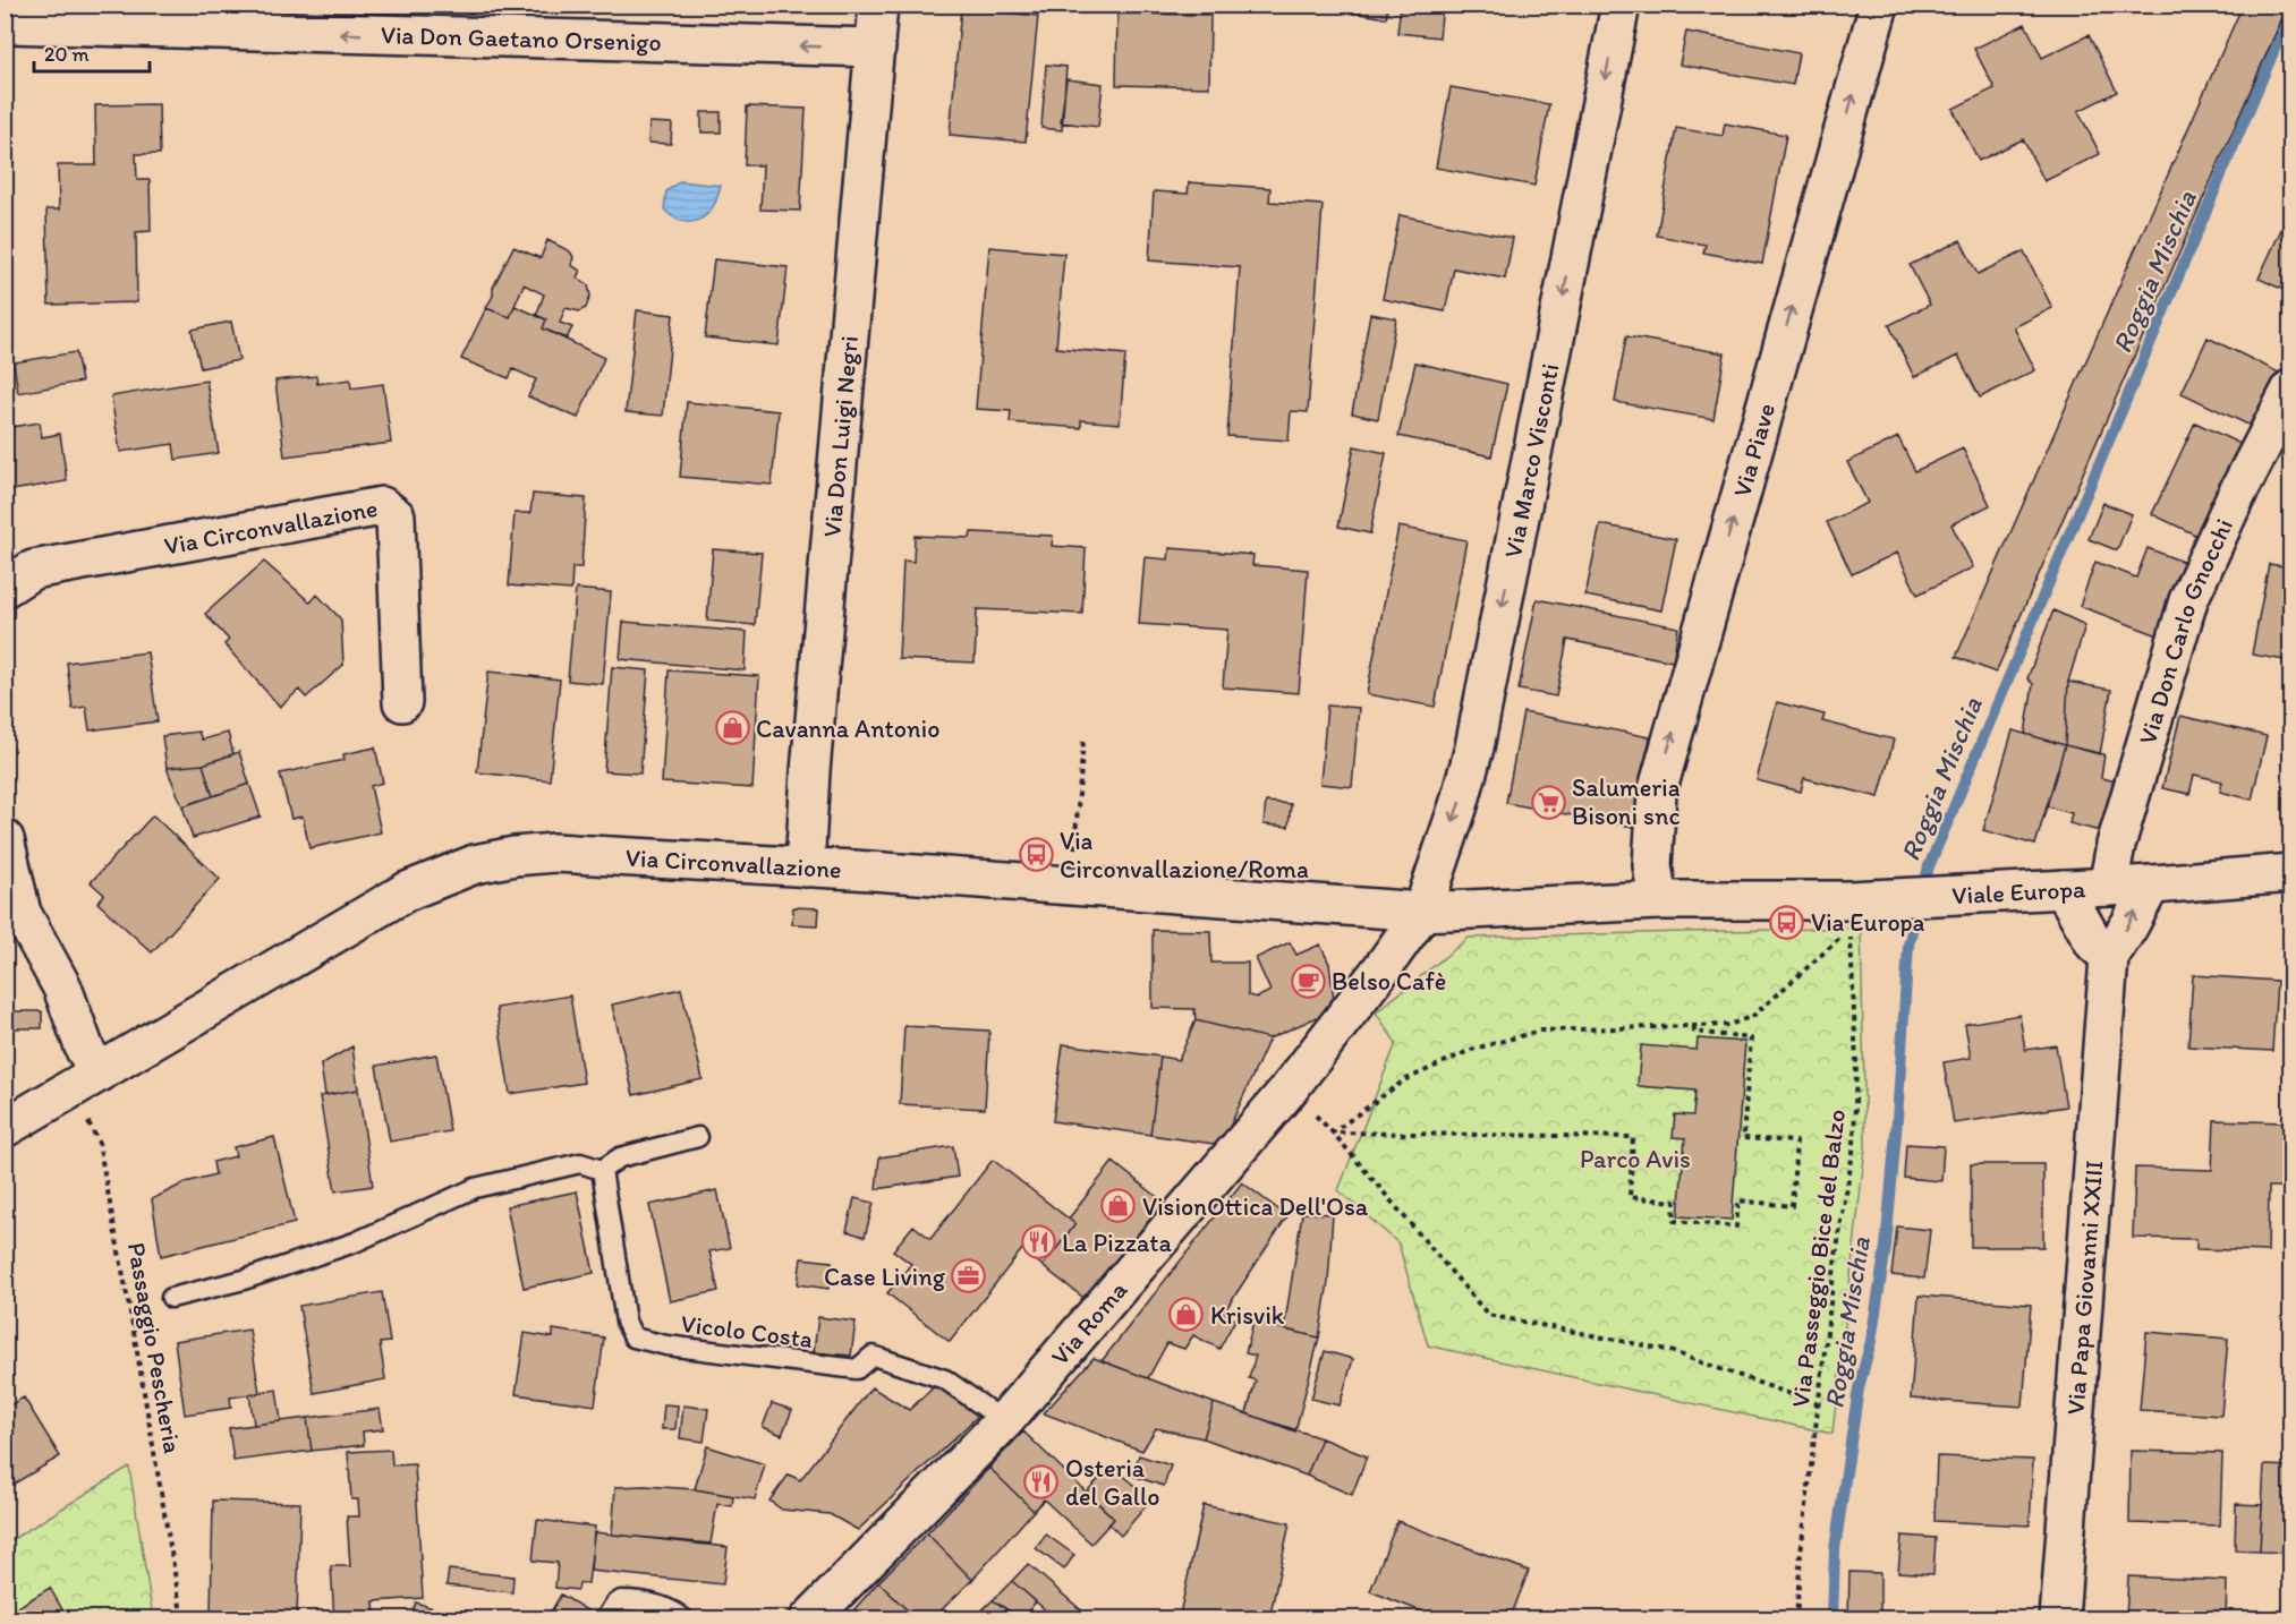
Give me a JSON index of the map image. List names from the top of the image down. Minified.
{"streets":{"street":["Via Don Gaetano Orsenigo","Via Don Luigi Negri","Via Piave","Via Marco Visconti","Via Circonvallazione","Via Don Carlo Gnocchi","Viale Europa","Via Papa Giovanni XXIII","Via Roma"],"lane":["Vicolo Costa"],"path":["Via Passeggio Bice del Balzo","Passaggio Pescheria"]},"crossings":[["Via Don Gaetano Orsenigo","Via Don Luigi Negri"],["Via Don Luigi Negri","Via Circonvallazione"],["Via Piave","Viale Europa"],["Via Marco Visconti","Via Circonvallazione"],["Via Marco Visconti","Viale Europa"],["Via Marco Visconti","Via Roma"],["Via Circonvallazione","Viale Europa"],["Via Circonvallazione","Via Roma"],["Via Circonvallazione","Passaggio Pescheria"],["Via Don Carlo Gnocchi","Viale Europa"],["Viale Europa","Via Roma"],["Via Roma","Vicolo Costa"]],"one_way":["Via Don Gaetano Orsenigo","Via Piave","Via Marco Visconti"],"water":["Roggia Mischia"],"parks":["Parco Avis"],"places":{"shop":["Cavanna Antonio","VisionOttica Dell'Osa","Krisvik"],"supermarket":["Salumeria Bisoni snc"],"bus stop":["Via Circonvallazione/Roma","Via Europa"],"cafe":["Belso Cafè"],"restaurant":["La Pizzata","Osteria del Gallo"],"office":["Case Living"]},"scale_bar":"20 m"}
